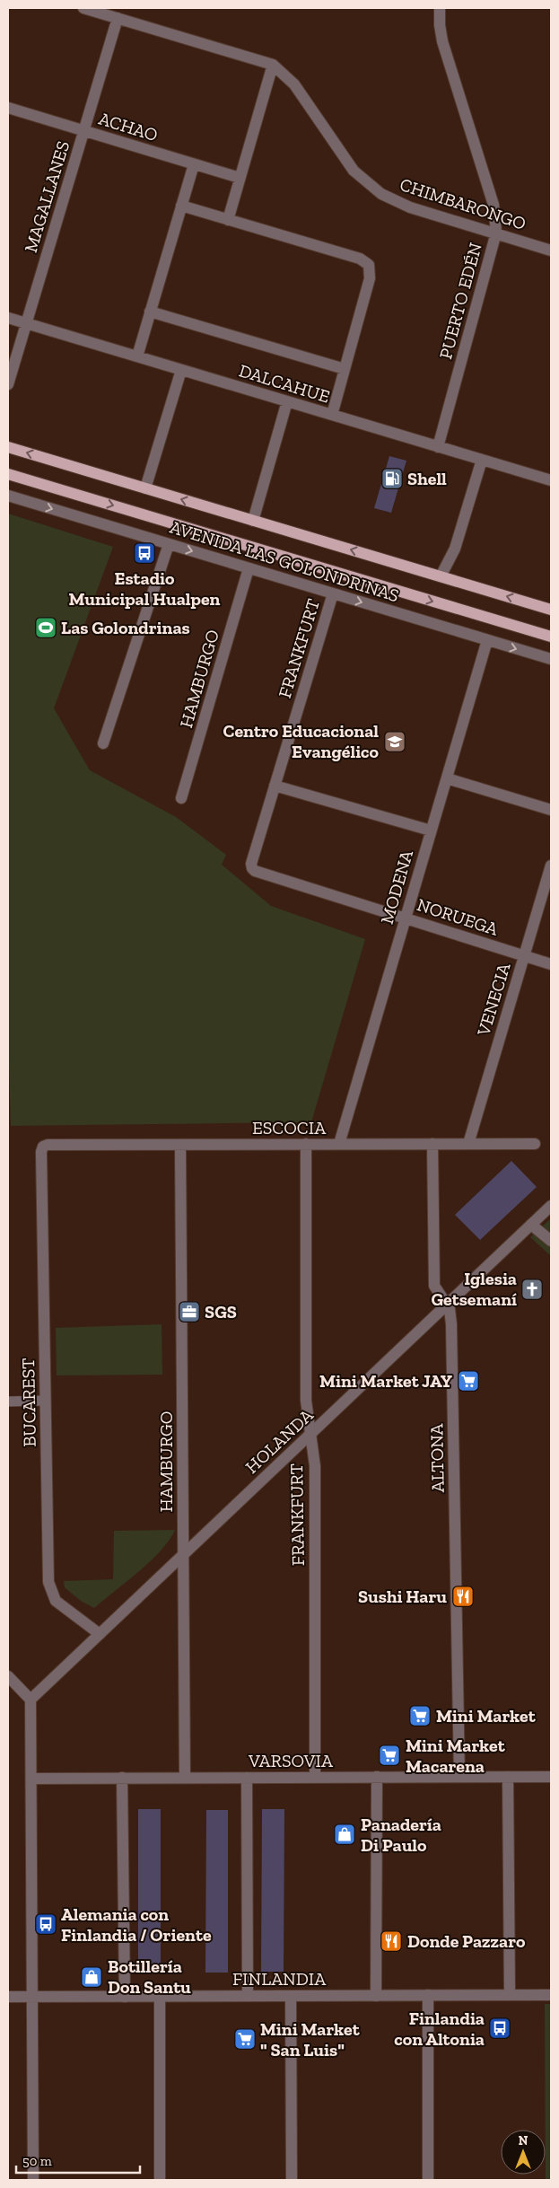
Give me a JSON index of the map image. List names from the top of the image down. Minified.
{"streets":{"main road":["AVENIDA LAS GOLONDRINAS"],"street":["ACHAO","MAGALLANES","CHIMBARONGO","PUERTO EDÉN","DALCAHUE","FRANKFURT","HAMBURGO","MODENA","NORUEGA","VENECIA","ESCOCIA","BUCAREST","HOLANDA","ALTONA","VARSOVIA","FINLANDIA"]},"crossings":[["ACHAO","MAGALLANES"],["MAGALLANES","CHIMBARONGO"],["MAGALLANES","DALCAHUE"],["CHIMBARONGO","PUERTO EDÉN"],["PUERTO EDÉN","DALCAHUE"],["AVENIDA LAS GOLONDRINAS","FRANKFURT"],["AVENIDA LAS GOLONDRINAS","HAMBURGO"],["AVENIDA LAS GOLONDRINAS","MODENA"],["FRANKFURT","NORUEGA"],["FRANKFURT","ESCOCIA"],["FRANKFURT","HOLANDA"],["FRANKFURT","VARSOVIA"],["HAMBURGO","ESCOCIA"],["HAMBURGO","HOLANDA"],["HAMBURGO","VARSOVIA"],["MODENA","NORUEGA"],["MODENA","ESCOCIA"],["NORUEGA","VENECIA"],["VENECIA","ESCOCIA"],["ESCOCIA","BUCAREST"],["ESCOCIA","ALTONA"],["BUCAREST","HOLANDA"],["HOLANDA","ALTONA"],["ALTONA","VARSOVIA"]],"places":{"fuel station":["Shell"],"bus stop":["Estadio Municipal Hualpen","Alemania con Finlandia / Oriente","Finlandia con Altonia"],"sports":["Las Golondrinas"],"school or university":["Centro Educacional Evangélico"],"church":["Iglesia Getsemaní"],"office":["SGS"],"supermarket":["Mini Market JAY","Mini Market","Mini Market Macarena","Mini Market \" San Luis\""],"restaurant":["Sushi Haru","Donde Pazzaro"],"shop":["Panadería Di Paulo","Botillería Don Santu"]},"scale_bar":"50 m","north":"top"}
